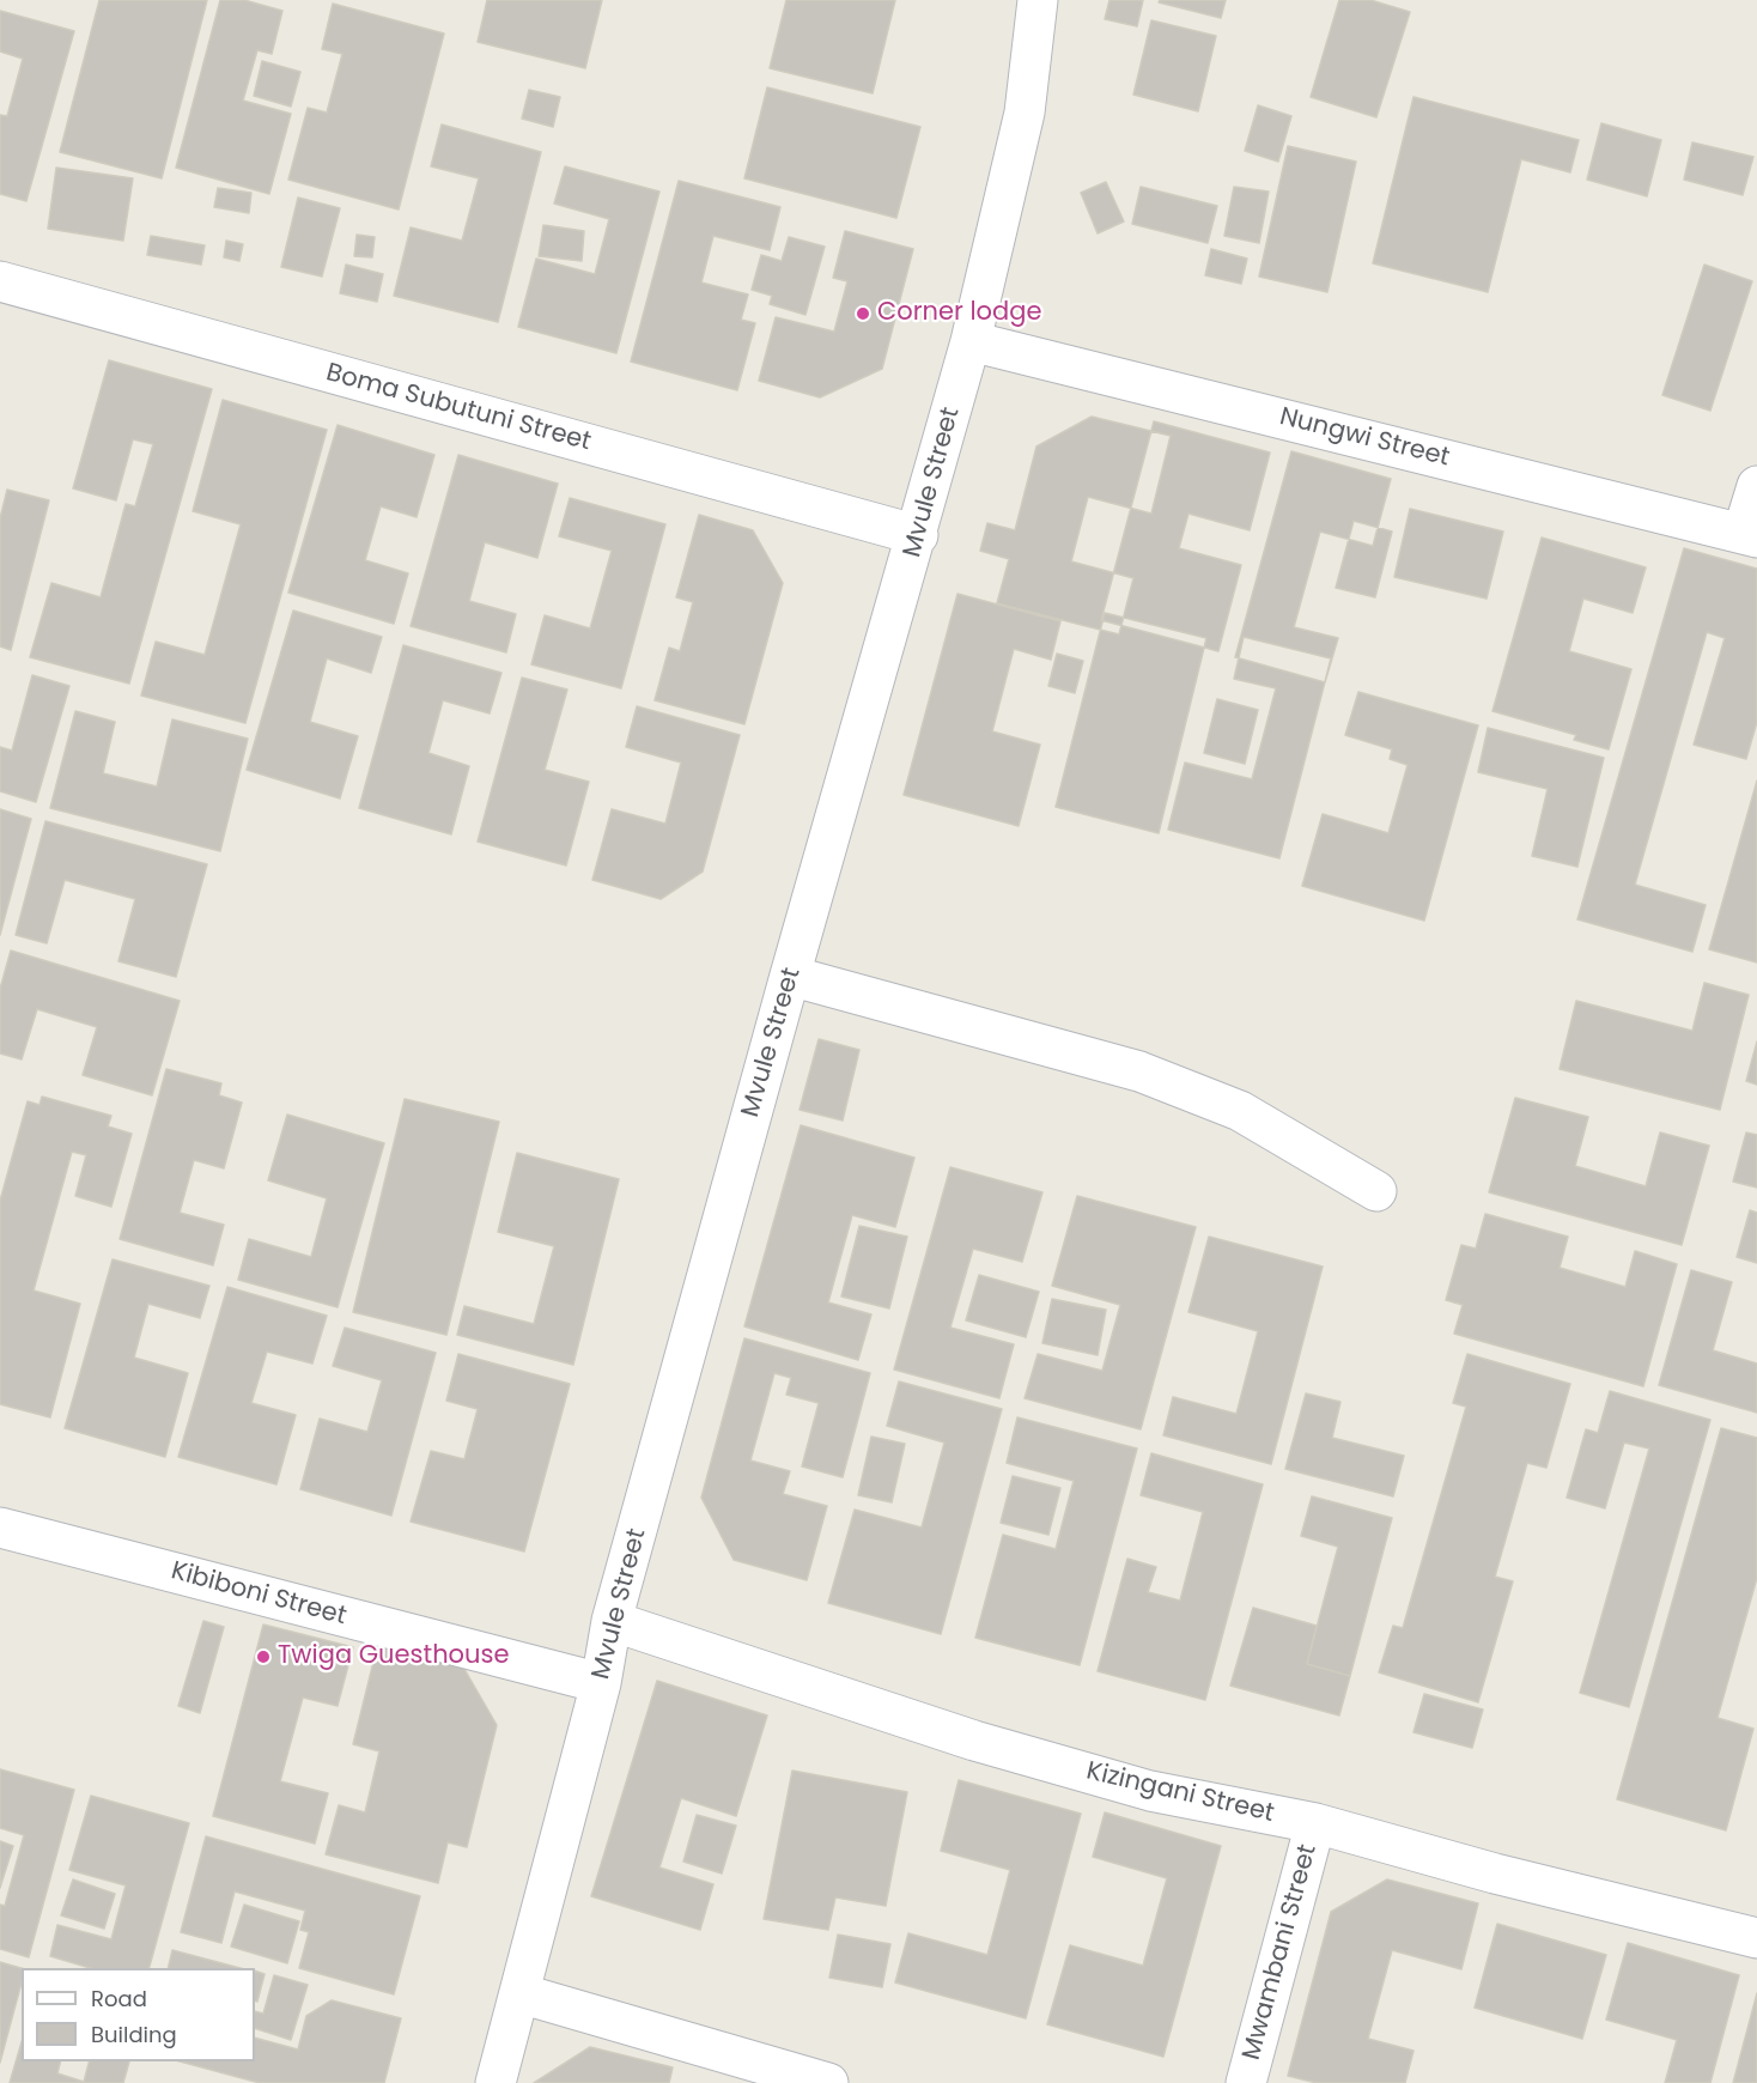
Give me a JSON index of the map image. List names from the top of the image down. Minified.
{"streets":{"street":["Boma Subutuni Street","Nungwi Street","Mvule Street","Kibiboni Street","Kizingani Street","Mwambani Street"]},"crossings":[["Boma Subutuni Street","Mvule Street"],["Nungwi Street","Mvule Street"],["Mvule Street","Kibiboni Street"],["Mvule Street","Kizingani Street"],["Kizingani Street","Mwambani Street"]],"places":["Corner lodge","Twiga Guesthouse"],"legend":["Road","Building"]}
